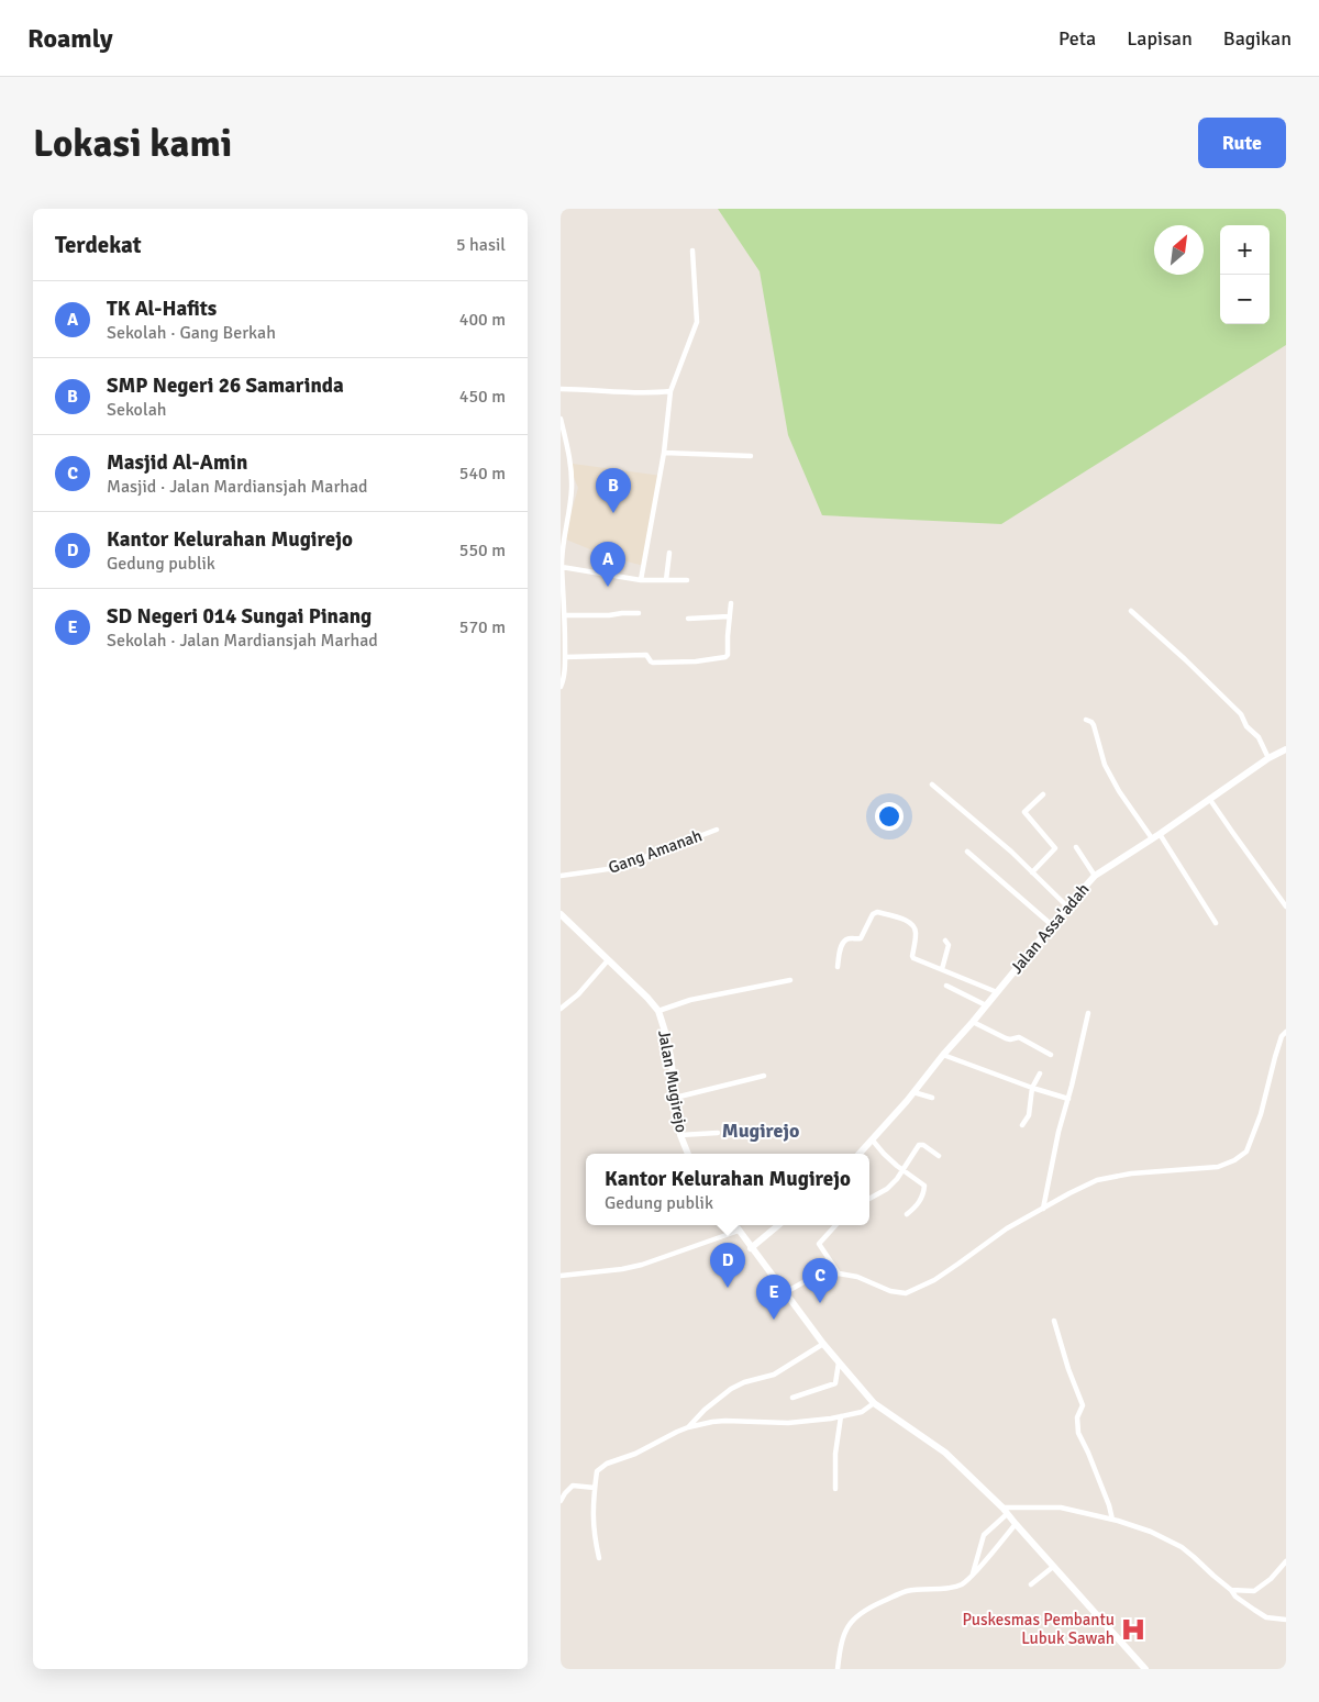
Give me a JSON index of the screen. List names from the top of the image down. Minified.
{"streets":{"street":["Gang Amanah","Jalan Assa'adah","Jalan Mugirejo"]},"districts":["Mugirejo"],"places":{"hospital":["Puskesmas Pembantu Lubuk Sawah"]},"north":"top right","page":{"header":"Roamly","nav":["Peta","Lapisan","Bagikan"],"buttons":"Rute","title":"Lokasi kami","heading":["Terdekat","5 hasil"],"map_buttons":["+","−"],"list":[{"mark":"A","name":"TK Al-Hafits","note":"Sekolah · Gang Berkah","value":"400 m"},{"mark":"B","name":"SMP Negeri 26 Samarinda","note":"Sekolah","value":"450 m"},{"mark":"C","name":"Masjid Al-Amin","note":"Masjid · Jalan Mardiansjah Marhad","value":"540 m"},{"mark":"D","name":"Kantor Kelurahan Mugirejo","note":"Gedung publik","value":"550 m"},{"mark":"E","name":"SD Negeri 014 Sungai Pinang","note":"Sekolah · Jalan Mardiansjah Marhad","value":"570 m"}],"pins":["B","A","D","C","E"],"popup":["Kantor Kelurahan Mugirejo","Gedung publik"]}}
